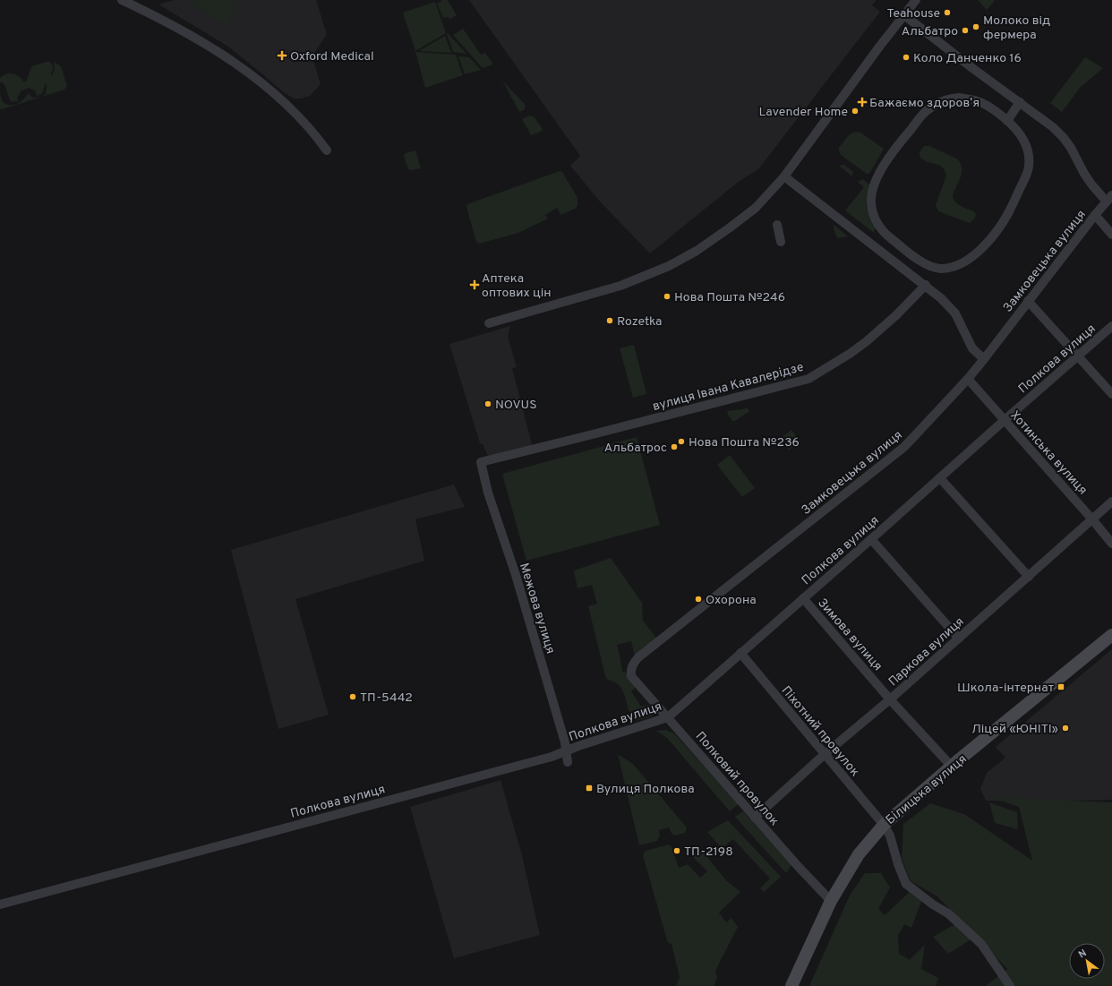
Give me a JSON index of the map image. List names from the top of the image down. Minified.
{"streets":{"main road":["Білицька вулиця"],"street":["Замковецька вулиця","Полкова вулиця","вулиця Івана Кавалерідзе","Хотинська вулиця","Межова вулиця","Зимова вулиця","Паркова вулиця","Піхотний провулок","Полковий провулок"]},"crossings":[["Замковецька вулиця","Хотинська вулиця"],["Замковецька вулиця","Полковий провулок"],["Полкова вулиця","Хотинська вулиця"],["Полкова вулиця","Межова вулиця"],["Полкова вулиця","Зимова вулиця"],["Полкова вулиця","Піхотний провулок"],["Полкова вулиця","Полковий провулок"],["вулиця Івана Кавалерідзе","Межова вулиця"],["Хотинська вулиця","Паркова вулиця"],["Зимова вулиця","Паркова вулиця"],["Зимова вулиця","Білицька вулиця"],["Паркова вулиця","Піхотний провулок"],["Паркова вулиця","Полковий провулок"],["Піхотний провулок","Білицька вулиця"],["Полковий провулок","Білицька вулиця"]],"places":{"other":["Teahouse","Молоко від фермера","Альбатро","Коло Данченко 16","Lavender Home","Нова Пошта №246","Rozetka","NOVUS","Нова Пошта №236","Альбатрос","Охорона","ТП-5442","Ліцей «ЮНІТІ»","ТП-2198"],"health":["Oxford Medical","Бажаємо здоровʼя","Аптека оптових цін"],"transit":["Школа-інтернат","Вулиця Полкова"]},"north":"top left"}
